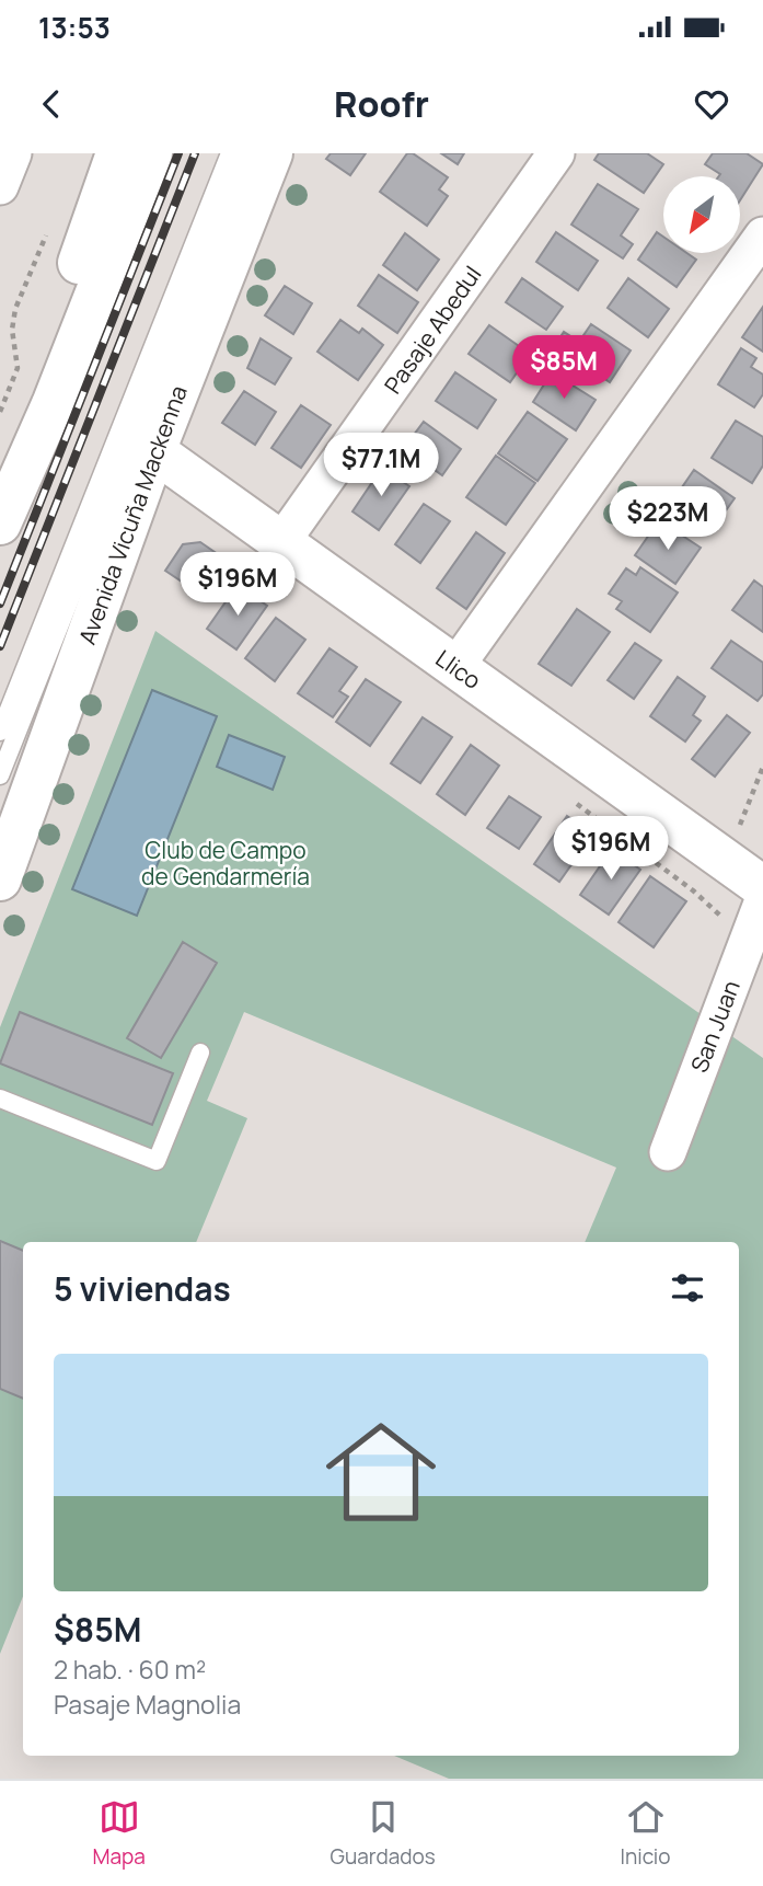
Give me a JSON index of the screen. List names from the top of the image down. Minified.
{"streets":{"main road":["Avenida Vicuña Mackenna","Llico"],"street":["Pasaje Abedul","San Juan"]},"crossings":[["Pasaje Abedul","Llico"],["Avenida Vicuña Mackenna","Llico"]],"parks":["Club de Campo de Gendarmería"],"north":"bottom left","page":{"status":"13:53","header":"Roofr","price":["$85M","$77.1M","$223M","$196M","$196M"],"heading":"5 viviendas","list":[{"name":"$85M","note":"2 hab. · 60 m² · Pasaje Magnolia"}],"tabs":["Mapa","Guardados","Inicio"]}}
